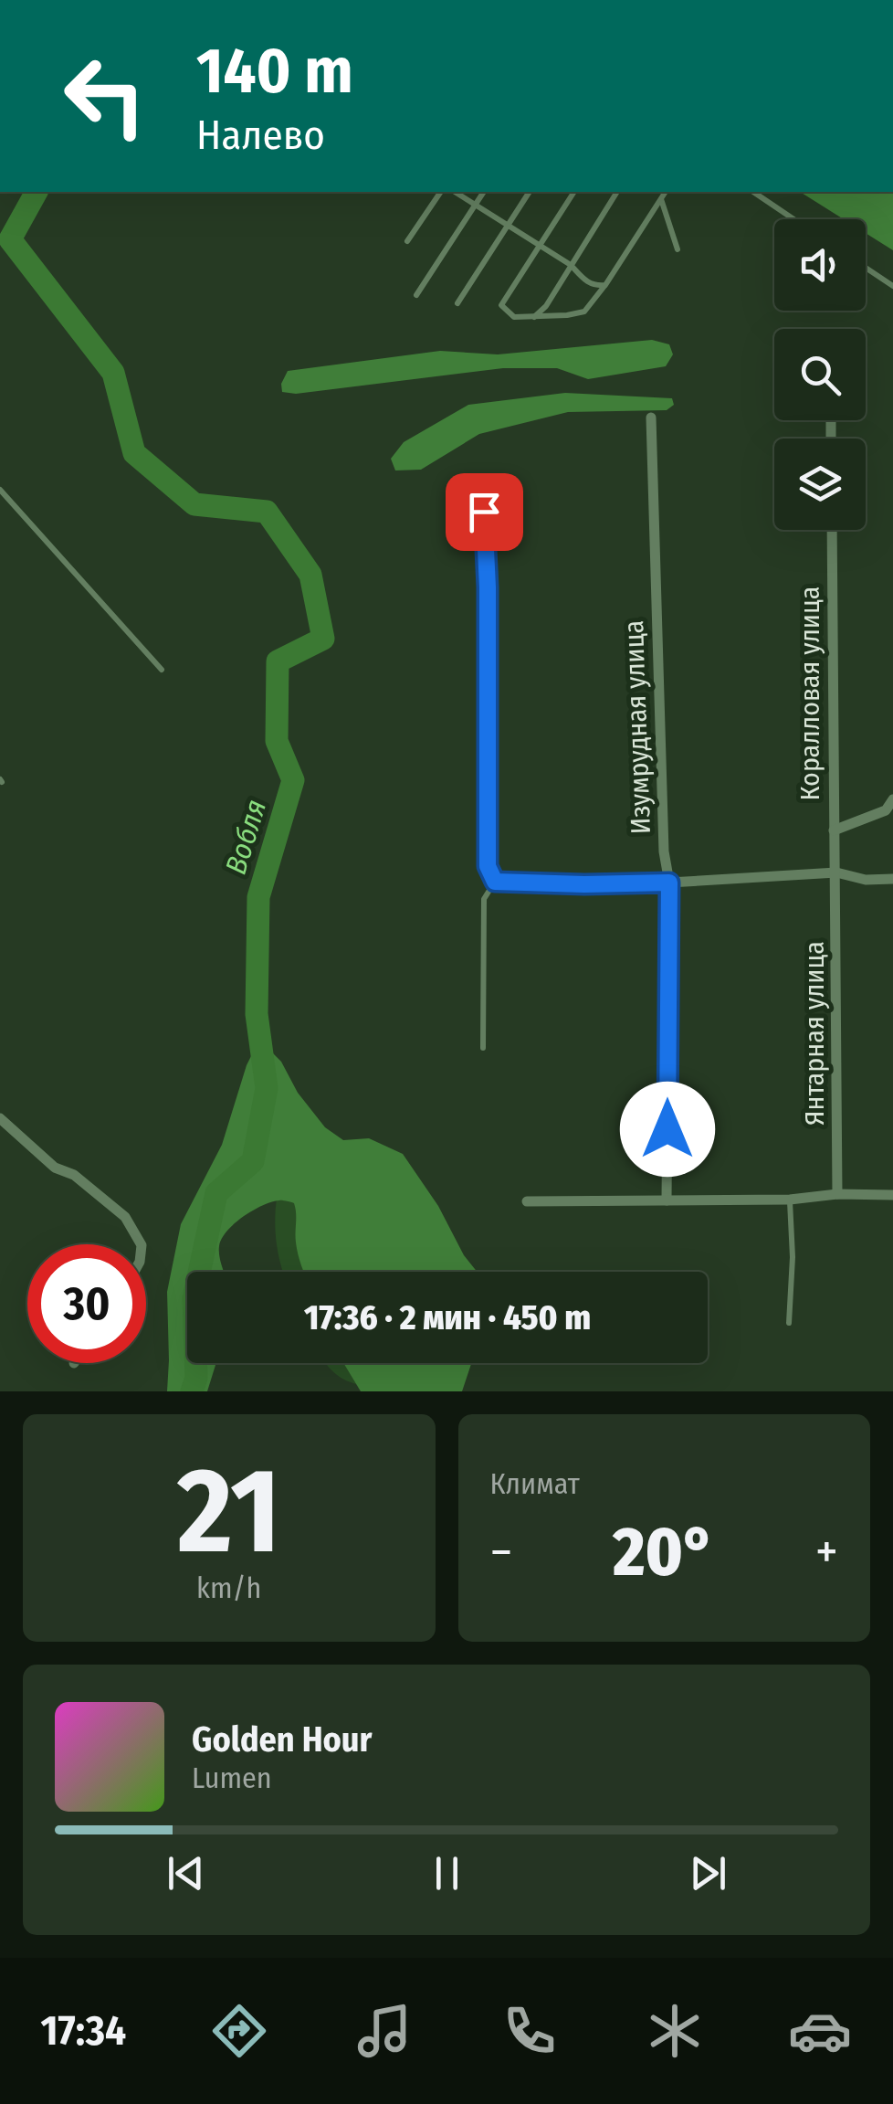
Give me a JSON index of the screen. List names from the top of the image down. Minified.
{"streets":{"street":["Коралловая улица","Изумрудная улица","Янтарная улица"]},"crossings":[["Коралловая улица","Янтарная улица"]],"water":["Вобля"],"page":{"turn":["140 m","Налево"],"limit":"30","trip":"17:36 · 2 мин · 450 m","tile":[["21","km/h"],"Климат"],"heat":["−","20°","+"],"song":["Golden Hour","Lumen"],"tabs":"17:34"}}
